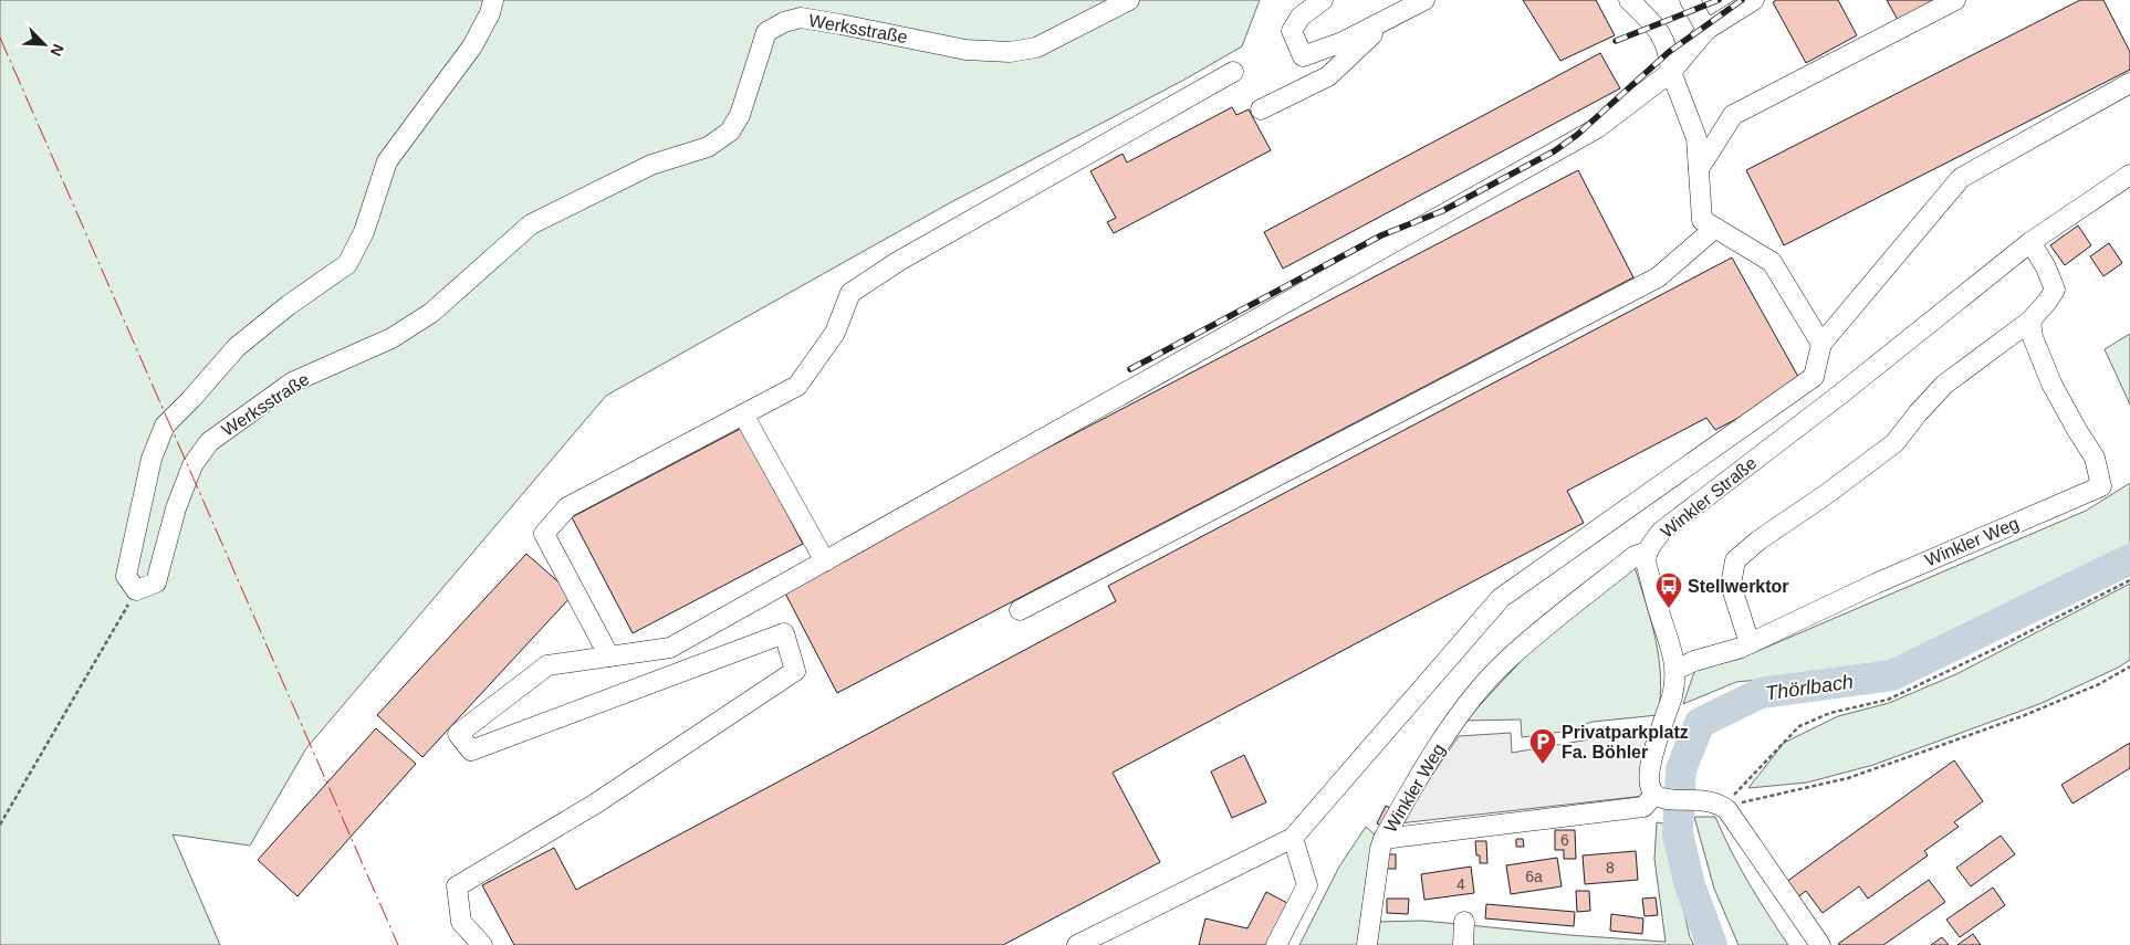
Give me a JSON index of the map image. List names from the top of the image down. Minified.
{"streets":{"street":["Werksstraße","Winkler Straße","Winkler Weg"]},"crossings":[["Winkler Straße","Winkler Weg"]],"water":["Thörlbach"],"places":{"bus stop":["Stellwerktor"],"parking":["Privatparkplatz Fa. Böhler"]},"house_numbers":["6","8","6a","4"],"north":"bottom right"}
